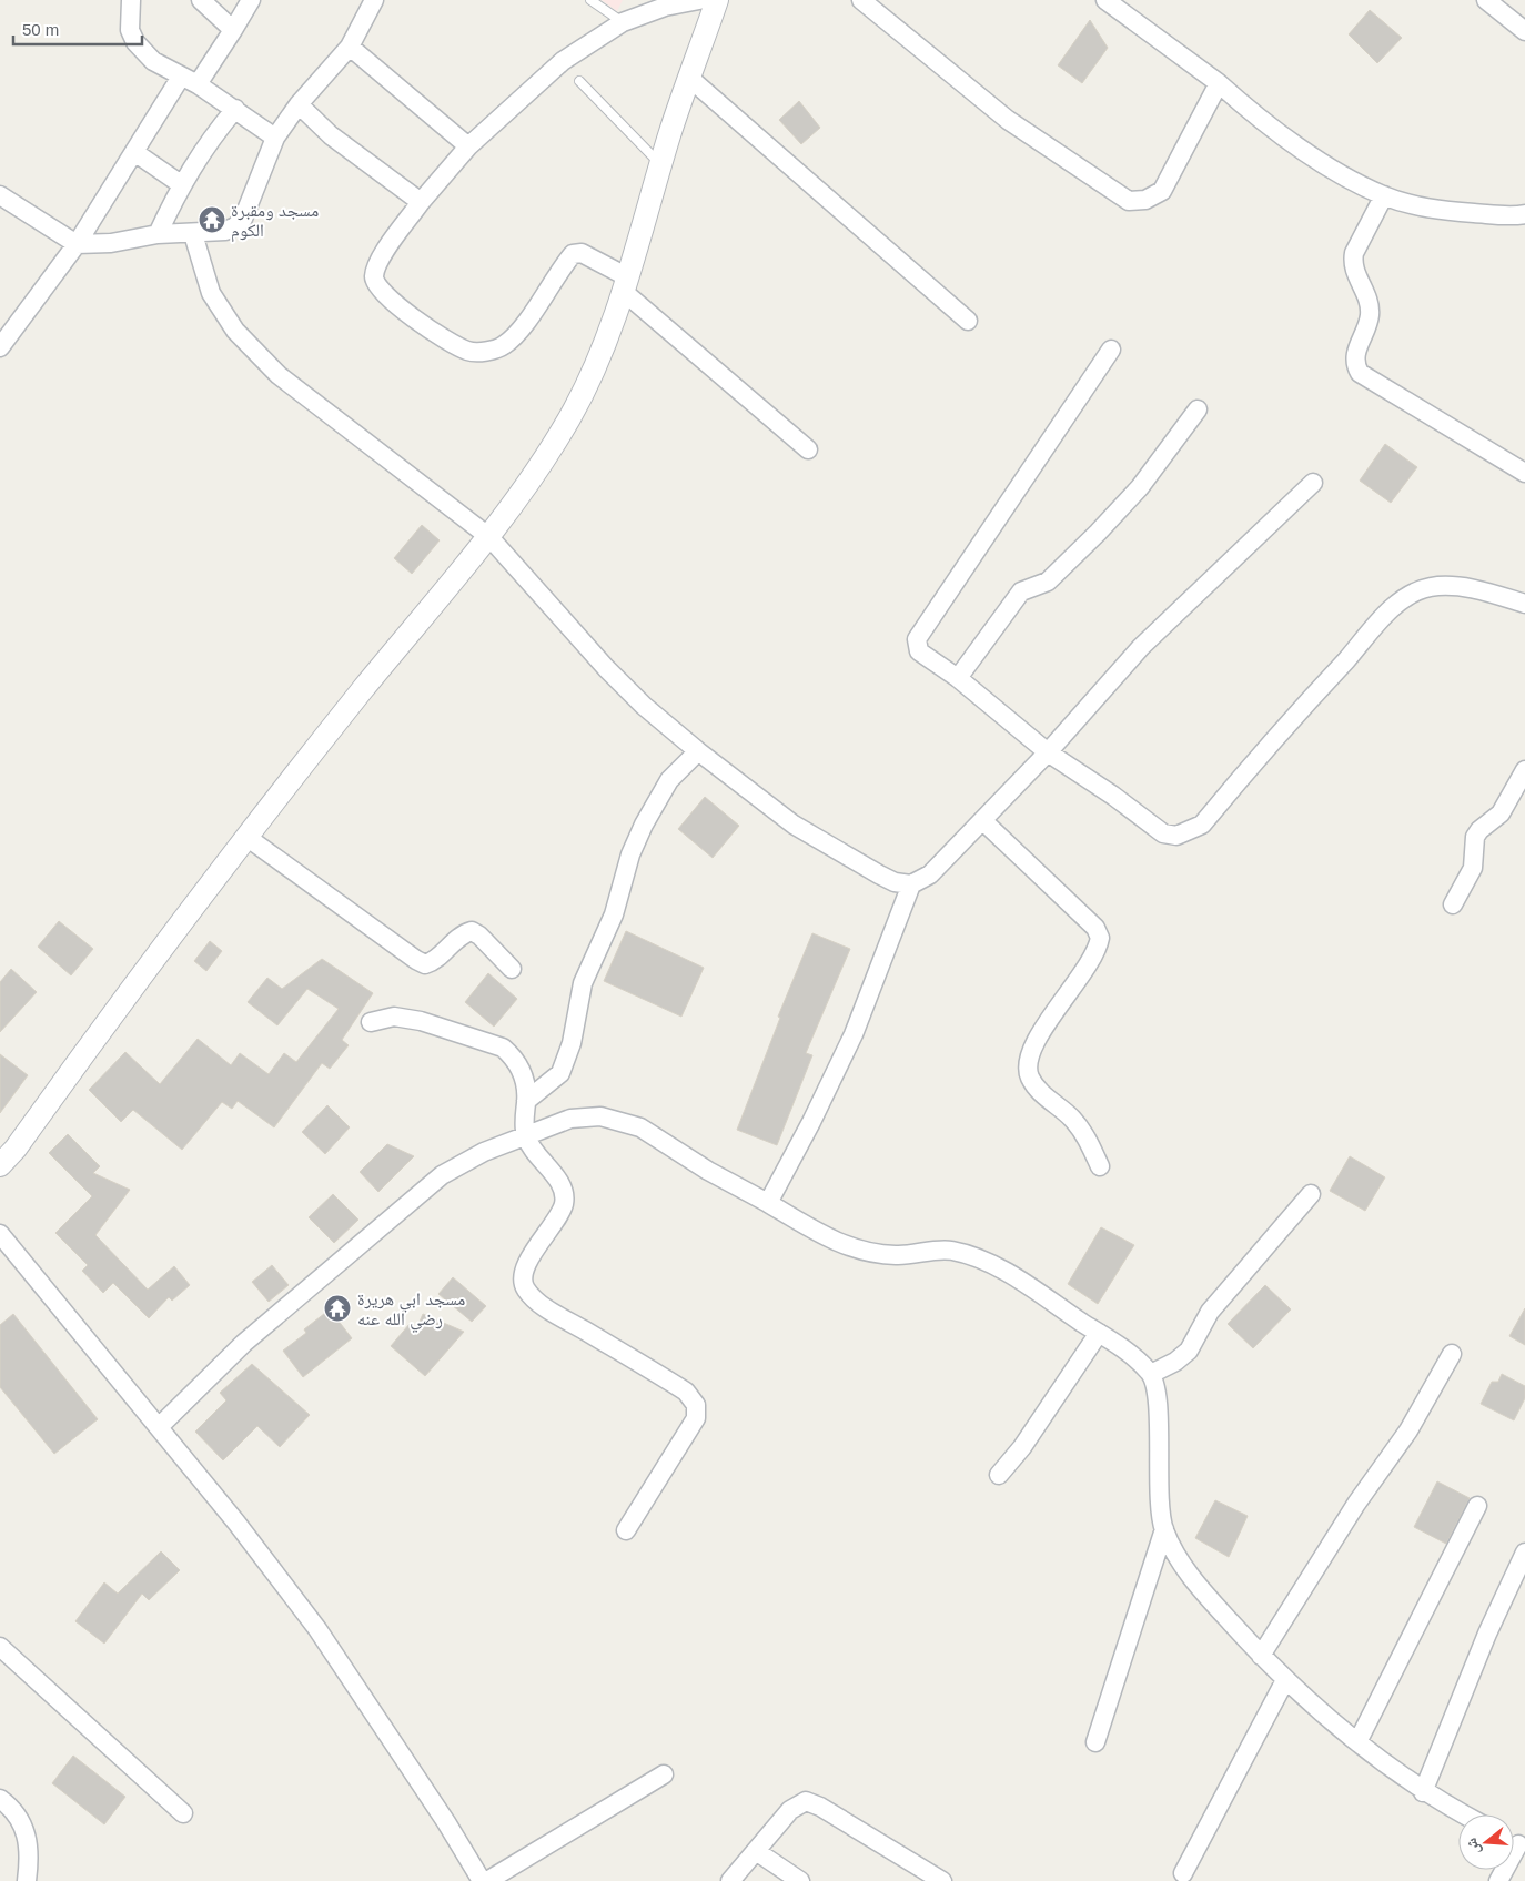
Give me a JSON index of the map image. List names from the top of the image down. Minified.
{"places":{"temple":["مسجد ومقبرة الكوم","مسجد ابي هريرة رضي الله عنه"]},"scale_bar":"50 m","north":"left"}
